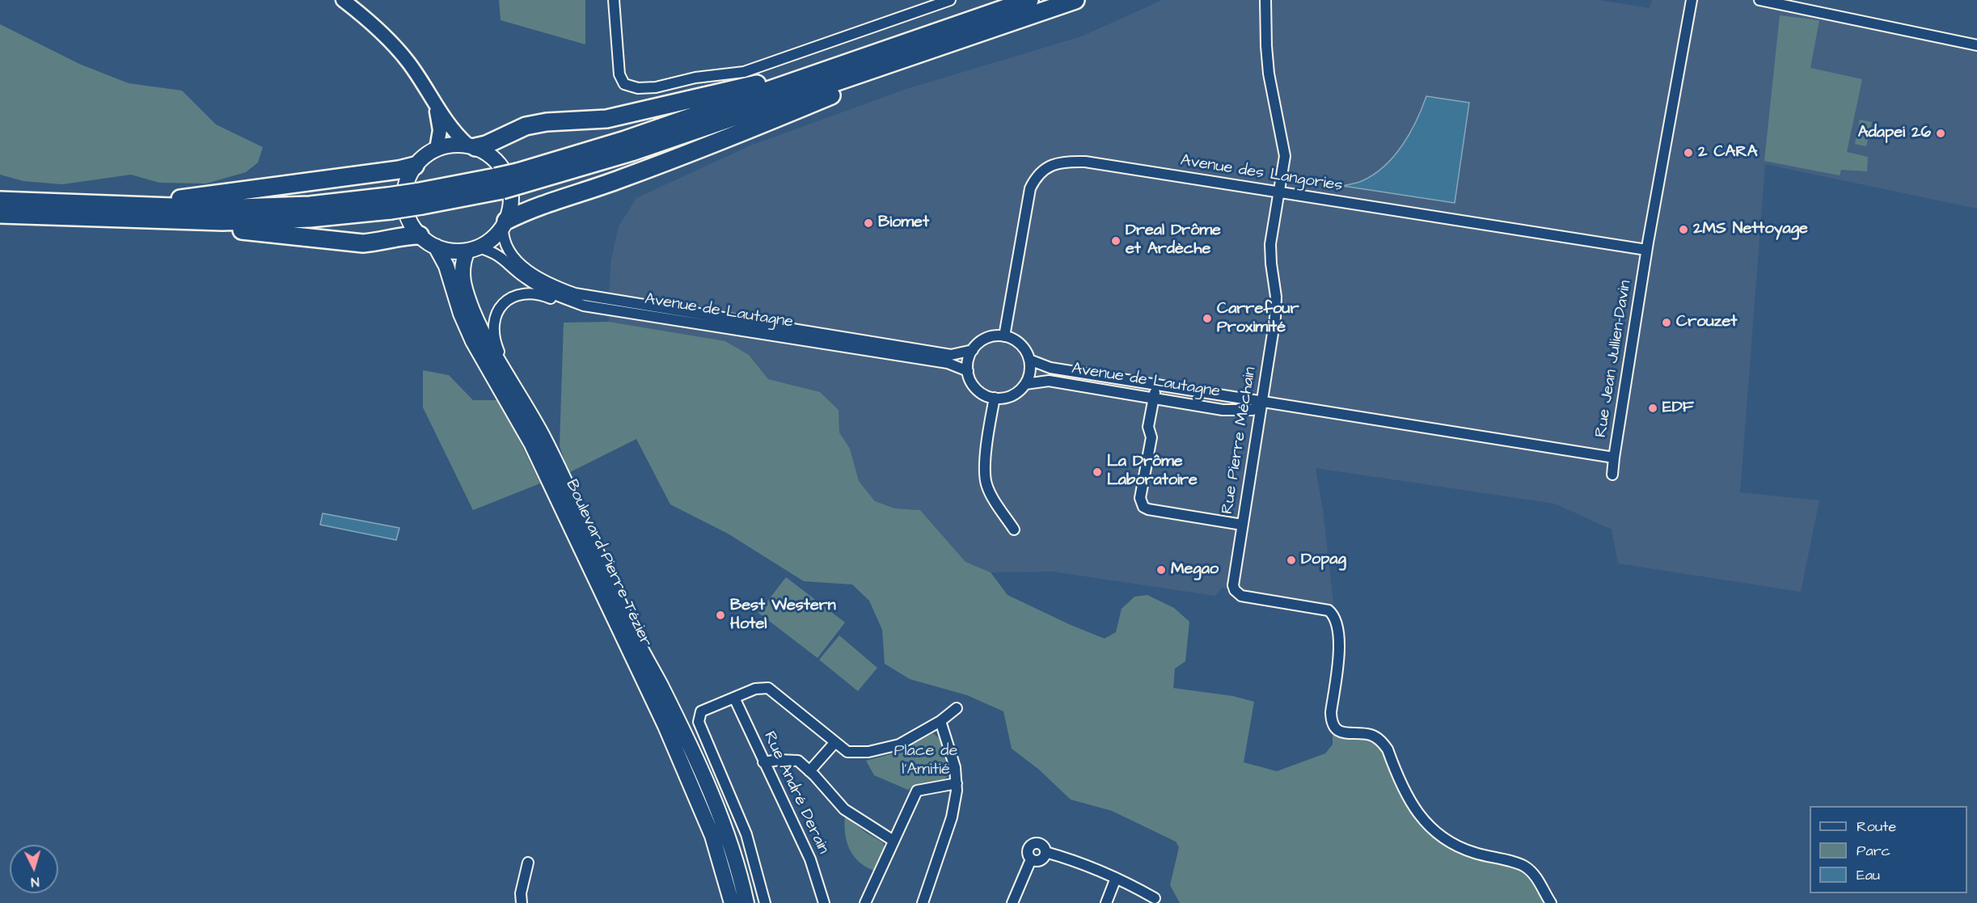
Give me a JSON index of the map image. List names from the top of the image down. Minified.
{"streets":{"main road":["Boulevard Pierre Tézier"],"street":["Avenue des Langories","Avenue de Lautagne","Rue Jean Jullien-Davin","Rue Pierre Méchain","Rue André Derain"]},"crossings":[["Avenue des Langories","Avenue de Lautagne"],["Avenue des Langories","Rue Jean Jullien-Davin"],["Avenue des Langories","Rue Pierre Méchain"],["Avenue de Lautagne","Rue Jean Jullien-Davin"],["Avenue de Lautagne","Rue Pierre Méchain"],["Avenue de Lautagne","Boulevard Pierre Tézier"],["Rue Jean Jullien-Davin","Rue Pierre Méchain"]],"parks":["Place de l'Amitié"],"places":["Adapei 26","2 CARA","Biomet","2MS Nettoyage","Dreal Drôme et Ardèche","Carrefour Proximité","Crouzet","EDF","La Drôme Laboratoire","Dopag","Megao","Best Western Hotel"],"legend":["Route","Parc","Eau"],"north":"bottom"}
